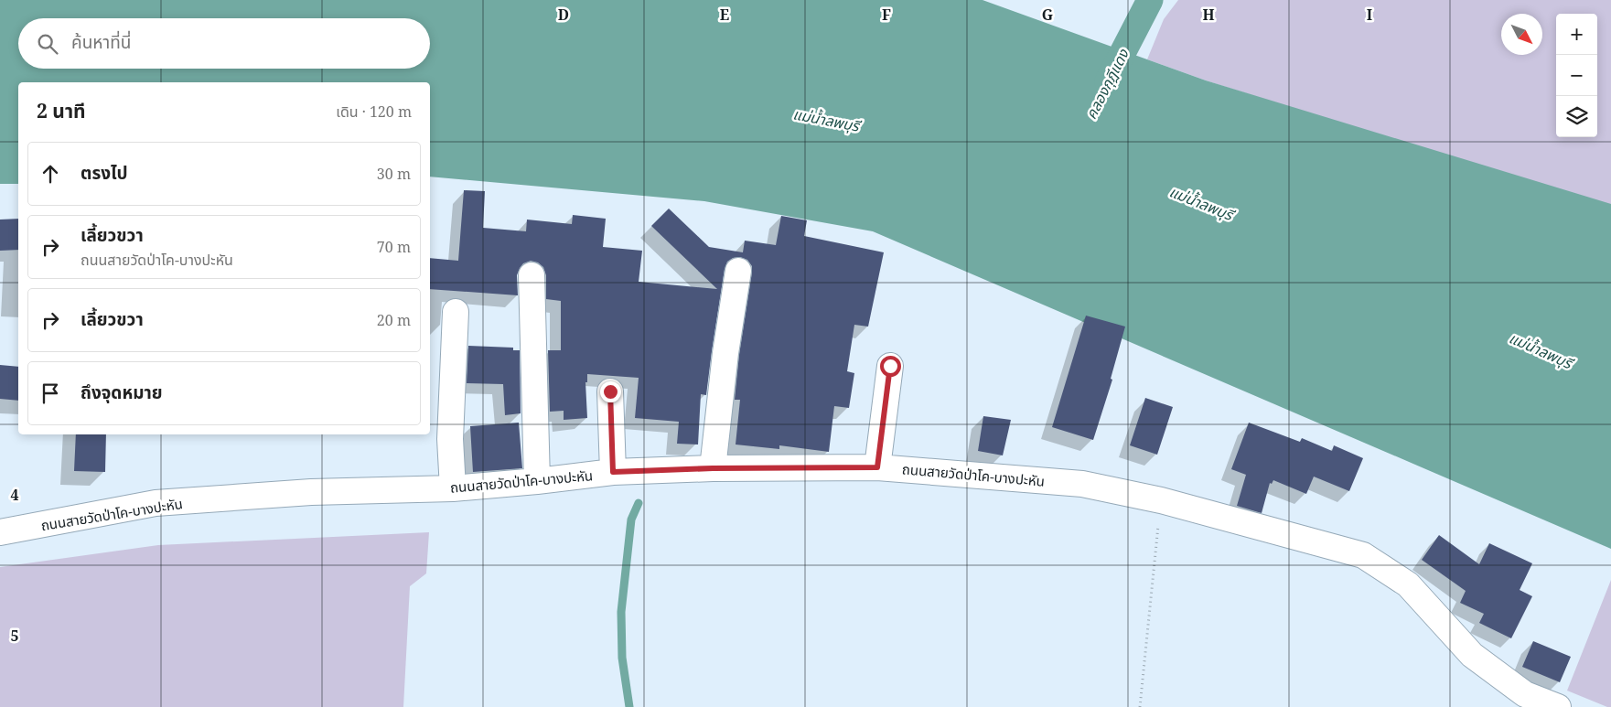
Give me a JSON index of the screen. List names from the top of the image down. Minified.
{"streets":{"street":["ถนนสายวัดป่าโค-บางปะหัน"]},"water":["คลองกุฎีแดง","แม่น้ำลพบุรี"],"north":"bottom right","page":{"map_buttons":["+","−"],"search":"ค้นหาที่นี่","heading":["2 นาที","เดิน · 120 m"],"list":[["ตรงไป","30 m"],["เลี้ยวขวา","ถนนสายวัดป่าโค-บางปะหัน","70 m"],["เลี้ยวขวา","20 m"],"ถึงจุดหมาย"]},"grid":{"columns":["D","E","F","G","H","I"],"rows":["4","5"]}}
